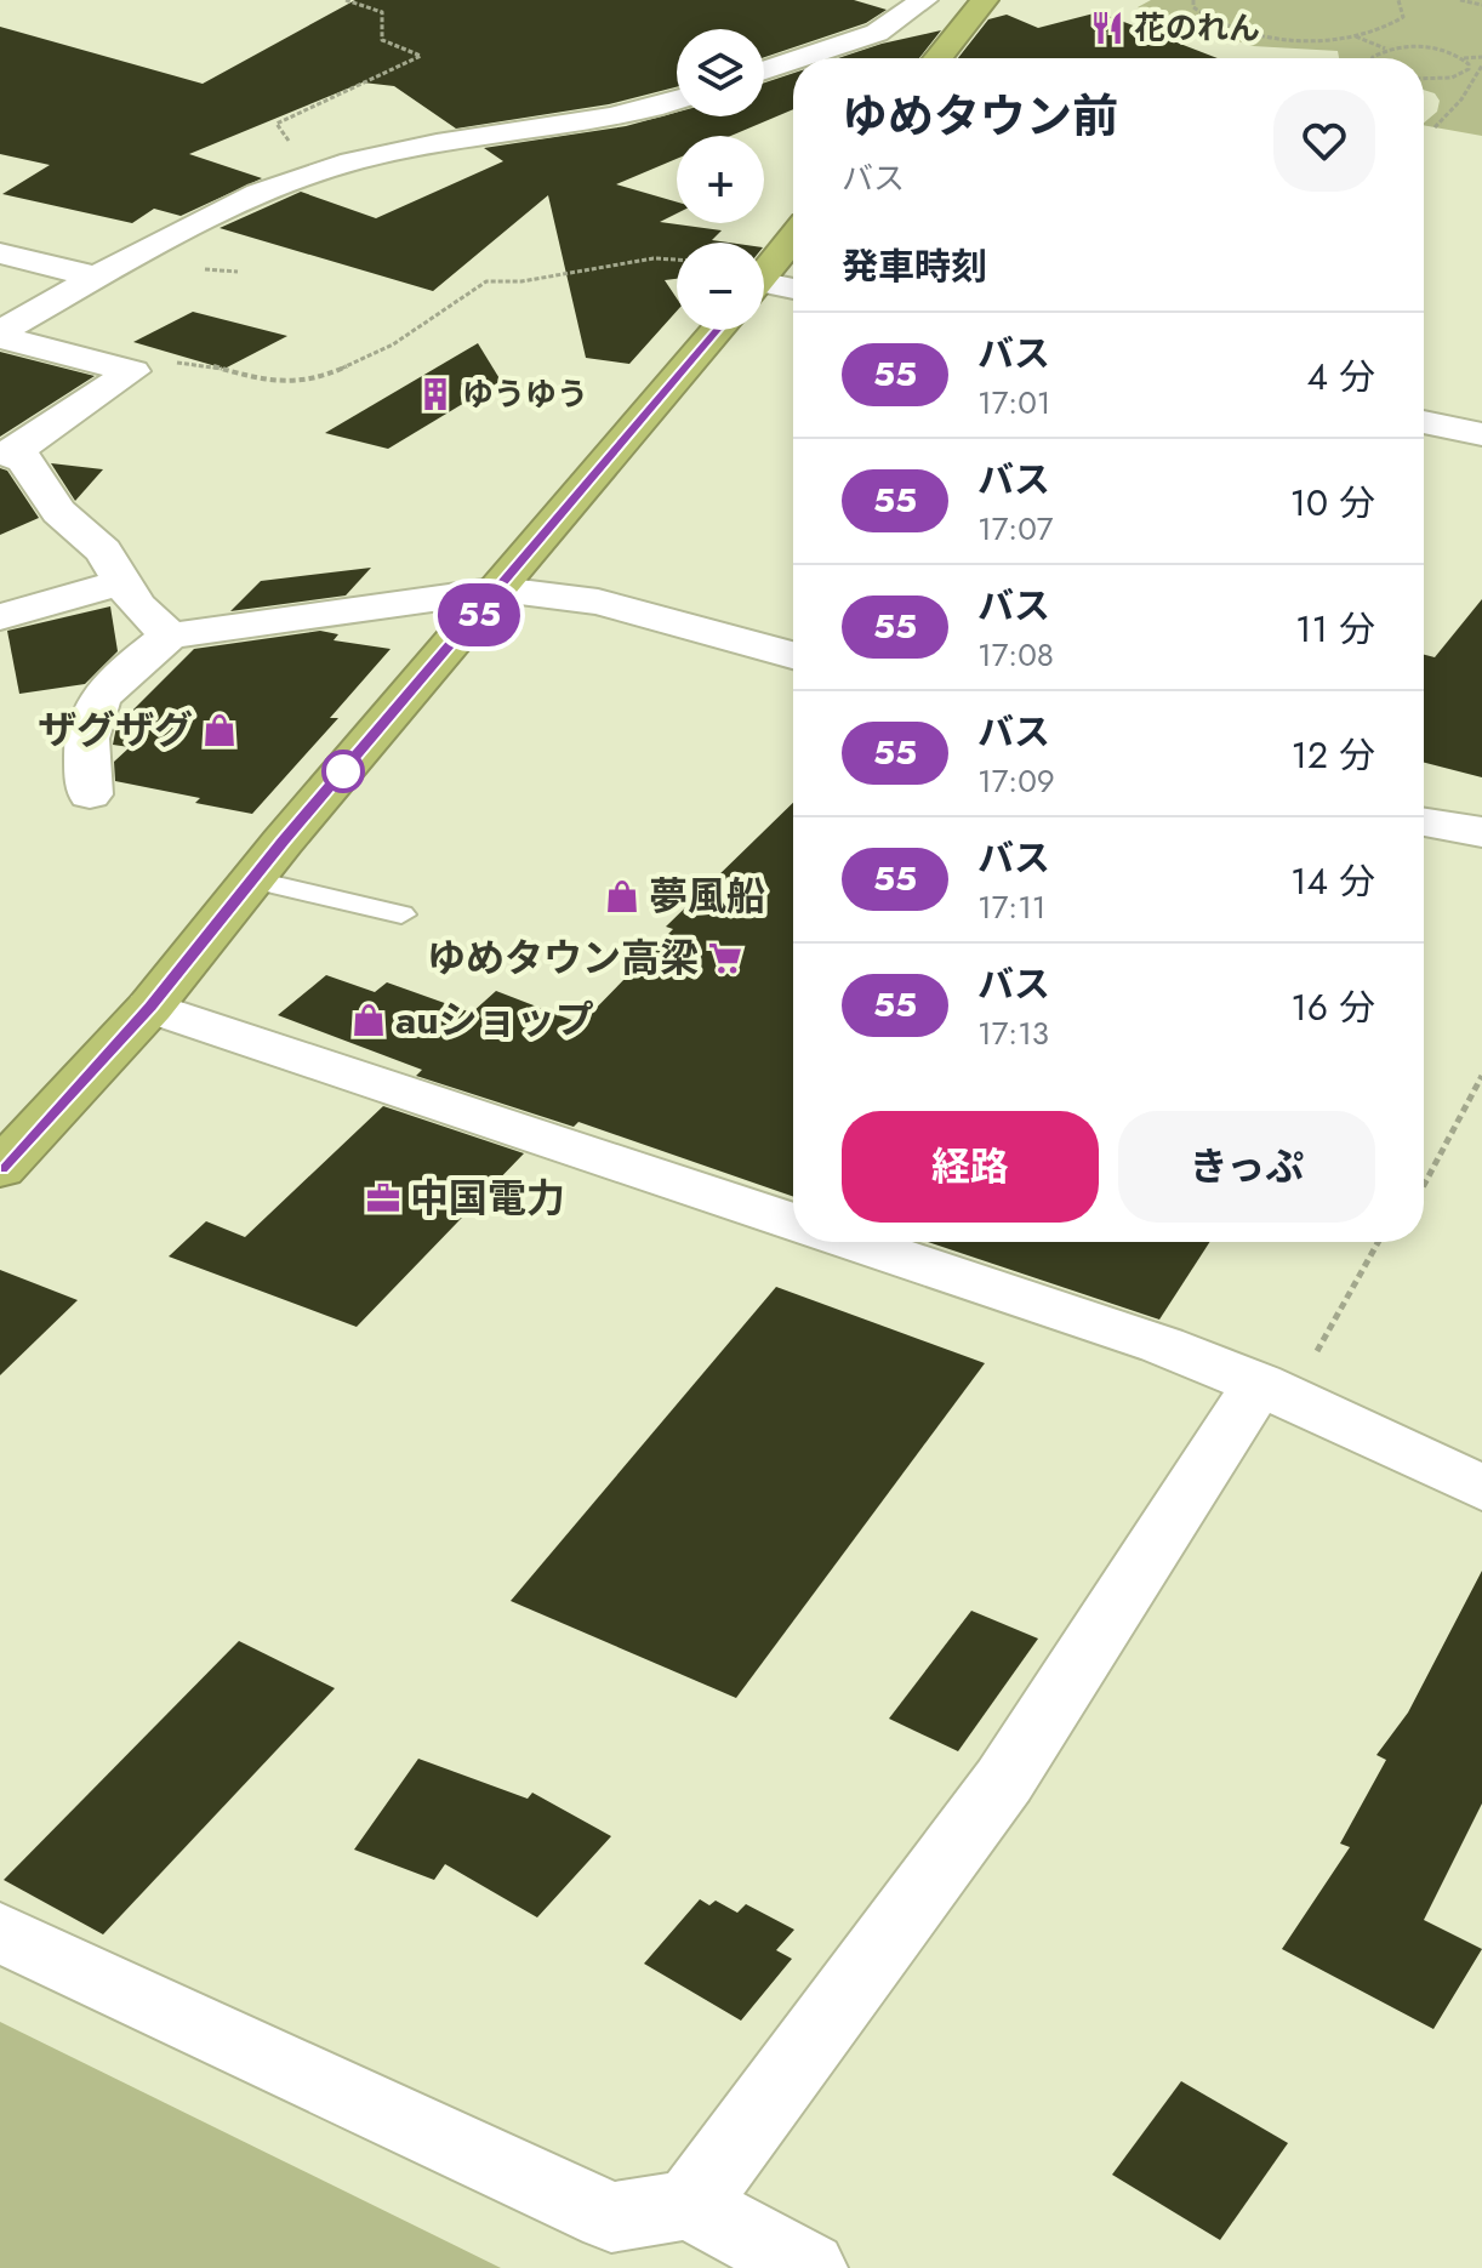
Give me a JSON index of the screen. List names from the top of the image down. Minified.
{"places":{"restaurant":["花のれん"],"building":["ゆうゆう"],"shop":["ザグザグ","夢風船","auショップ"],"supermarket":["ゆめタウン高梁"],"office":["中国電力"]},"lines":["bus line 55"],"page":{"on_map":"55","map_buttons":["+","−"],"heading":[["ゆめタウン前","バス"],"発車時刻"],"list":[{"mark":"55","name":"バス","note":"17:01","value":"4 分"},{"mark":"55","name":"バス","note":"17:07","value":"10 分"},{"mark":"55","name":"バス","note":"17:08","value":"11 分"},{"mark":"55","name":"バス","note":"17:09","value":"12 分"},{"mark":"55","name":"バス","note":"17:11","value":"14 分"},{"mark":"55","name":"バス","note":"17:13","value":"16 分"}],"buttons":["経路","きっぷ"]}}
